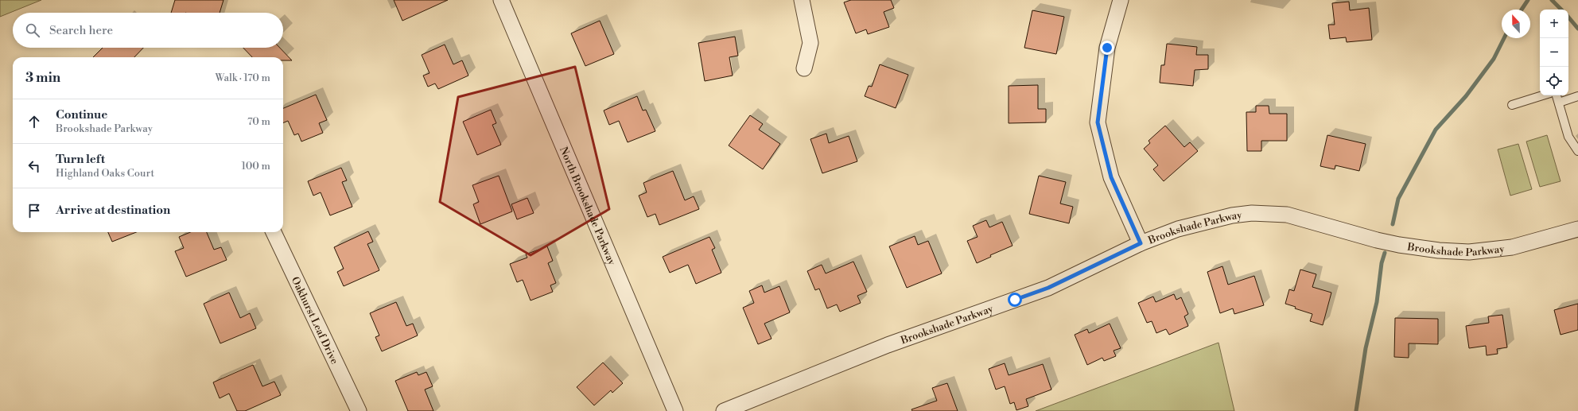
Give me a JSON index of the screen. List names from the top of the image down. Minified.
{"streets":{"street":["North Brookshade Parkway","Brookshade Parkway","Oakhurst Leaf Drive"]},"north":"top","page":{"map_buttons":["+","−"],"search":"Search here","heading":["3 min","Walk · 170 m"],"list":[["Continue","Brookshade Parkway","70 m"],["Turn left","Highland Oaks Court","100 m"],"Arrive at destination"]}}
